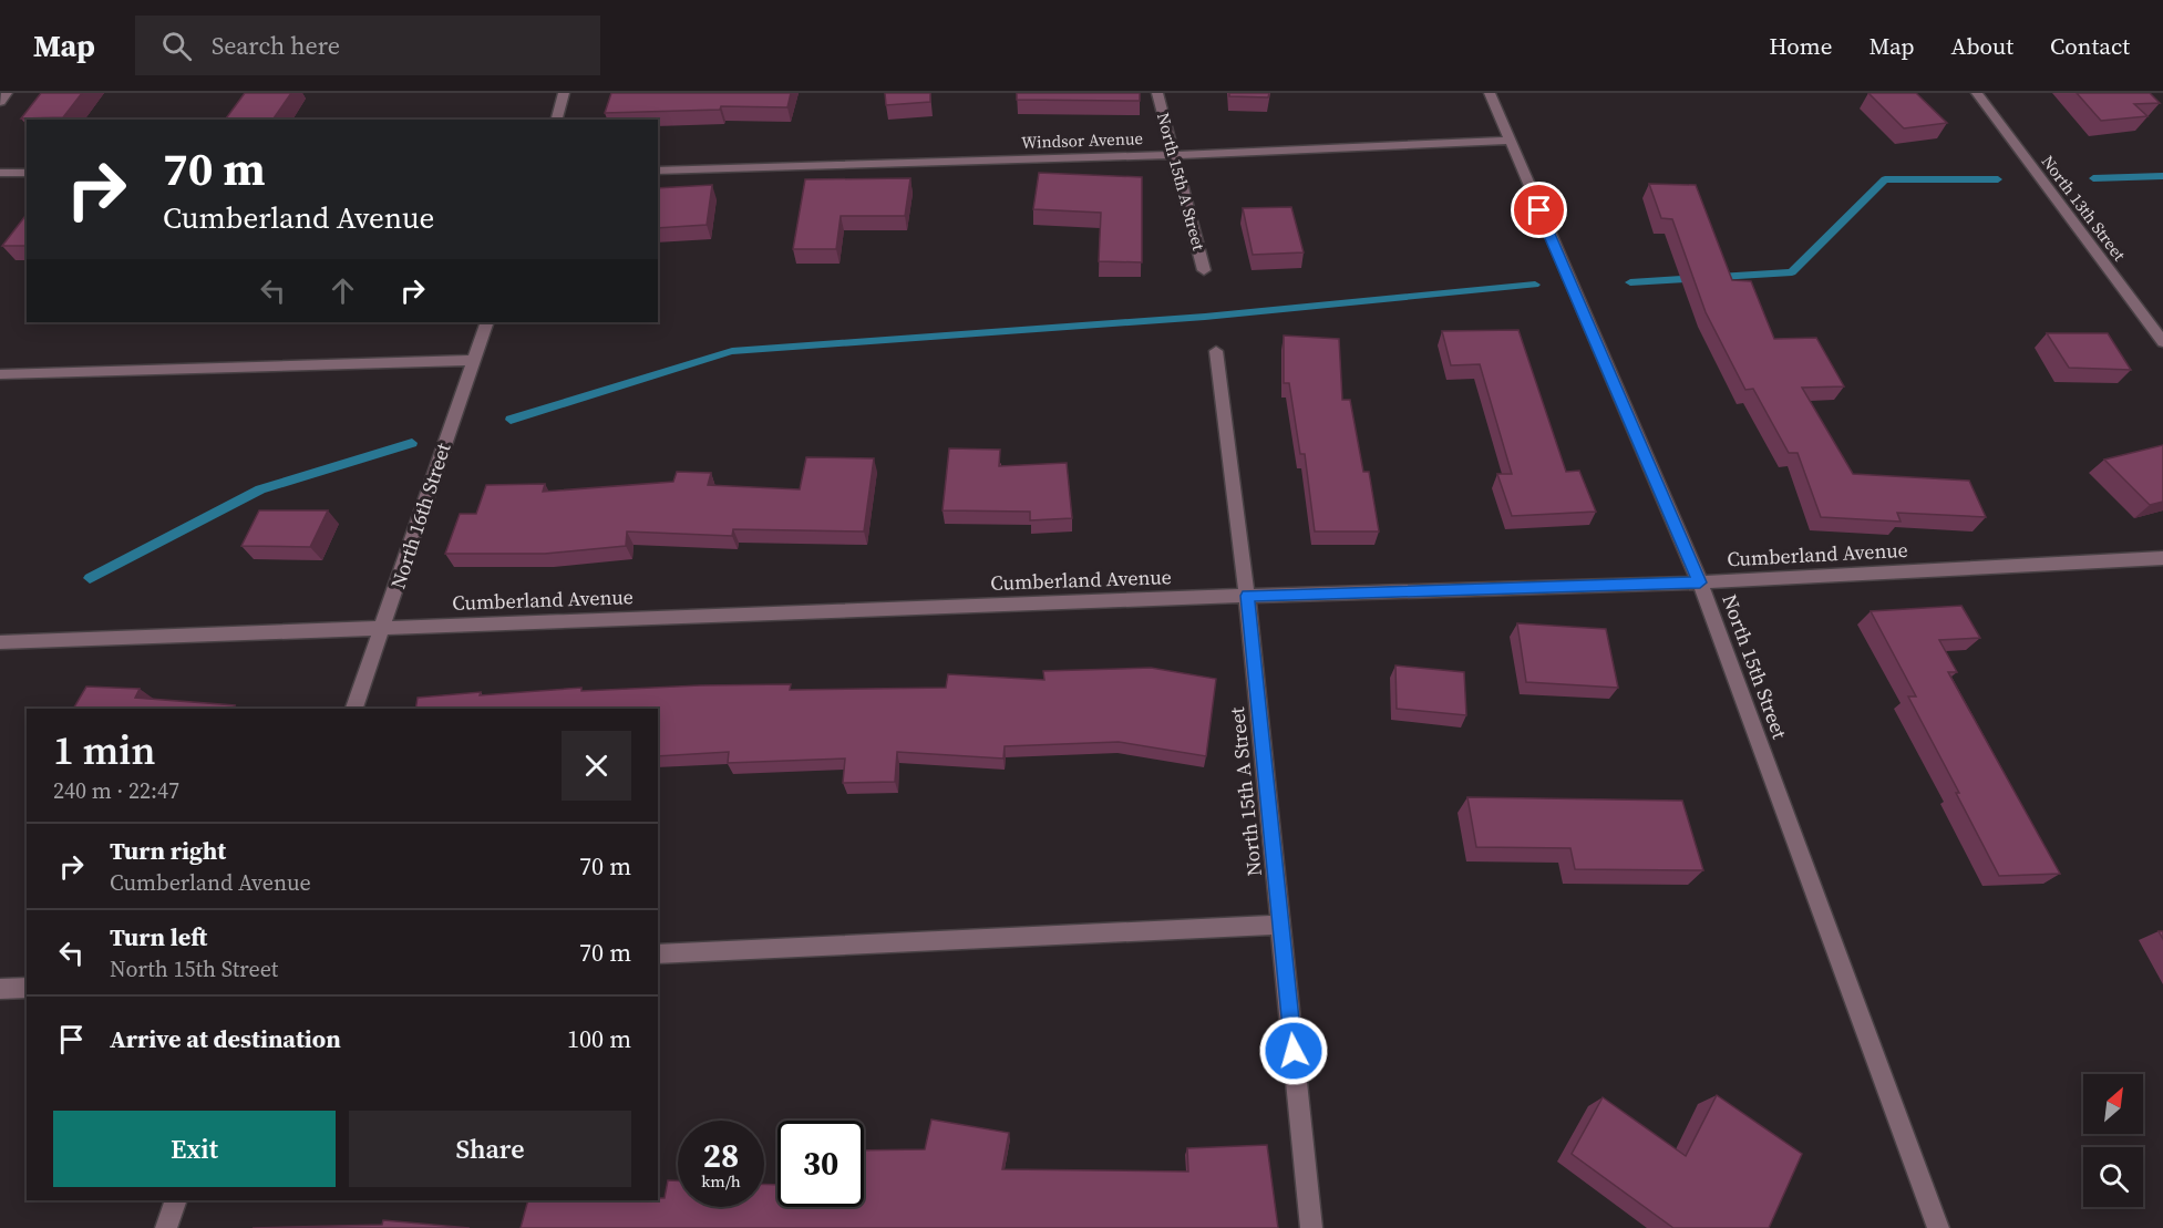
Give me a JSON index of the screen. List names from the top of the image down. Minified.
{"streets":{"street":["Windsor Avenue","North 15th A Street","North 13th Street","North 16th Street","Cumberland Avenue","North 15th Street"]},"crossings":[["Windsor Avenue","North 15th A Street"],["Windsor Avenue","North 15th Street"],["North 15th A Street","Cumberland Avenue"],["North 16th Street","Cumberland Avenue"],["Cumberland Avenue","North 15th Street"]],"north":"top right","page":{"header":"Map","search":"Search here","nav":["Home","Map","About","Contact"],"turn":["70 m","Cumberland Avenue"],"heading":["1 min","240 m · 22:47"],"list":[{"name":"Turn right","note":"Cumberland Avenue","value":"70 m"},{"name":"Turn left","note":"North 15th Street","value":"70 m"},{"name":"Arrive at destination","value":"100 m"}],"buttons":["Exit","Share"],"speed":"28 km/h","limit":"30"}}
